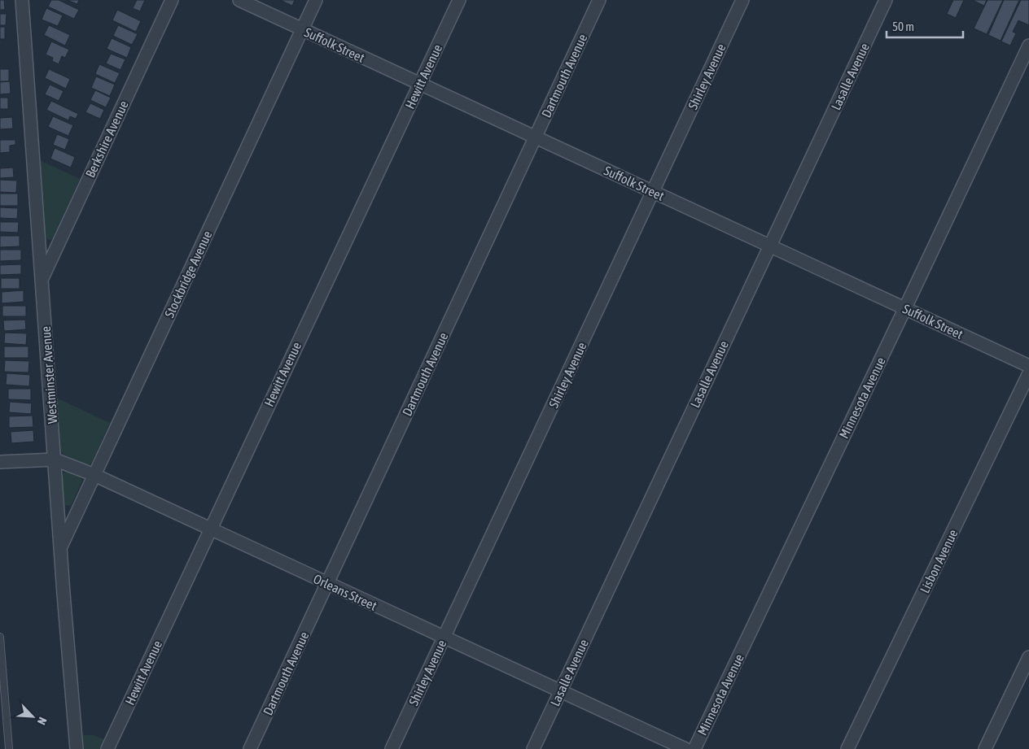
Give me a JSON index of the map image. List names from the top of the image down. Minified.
{"streets":{"street":["Suffolk Street","Dartmouth Avenue","Hewitt Avenue","Shirley Avenue","Lasalle Avenue","Berkshire Avenue","Stockbridge Avenue","Westminster Avenue","Minnesota Avenue","Lisbon Avenue","Orleans Street"]},"crossings":[["Suffolk Street","Dartmouth Avenue"],["Suffolk Street","Hewitt Avenue"],["Suffolk Street","Shirley Avenue"],["Suffolk Street","Lasalle Avenue"],["Suffolk Street","Stockbridge Avenue"],["Suffolk Street","Minnesota Avenue"],["Dartmouth Avenue","Orleans Street"],["Hewitt Avenue","Orleans Street"],["Shirley Avenue","Orleans Street"],["Lasalle Avenue","Orleans Street"],["Berkshire Avenue","Westminster Avenue"],["Stockbridge Avenue","Westminster Avenue"],["Stockbridge Avenue","Orleans Street"],["Westminster Avenue","Orleans Street"]],"scale_bar":"50 m","north":"bottom right"}
